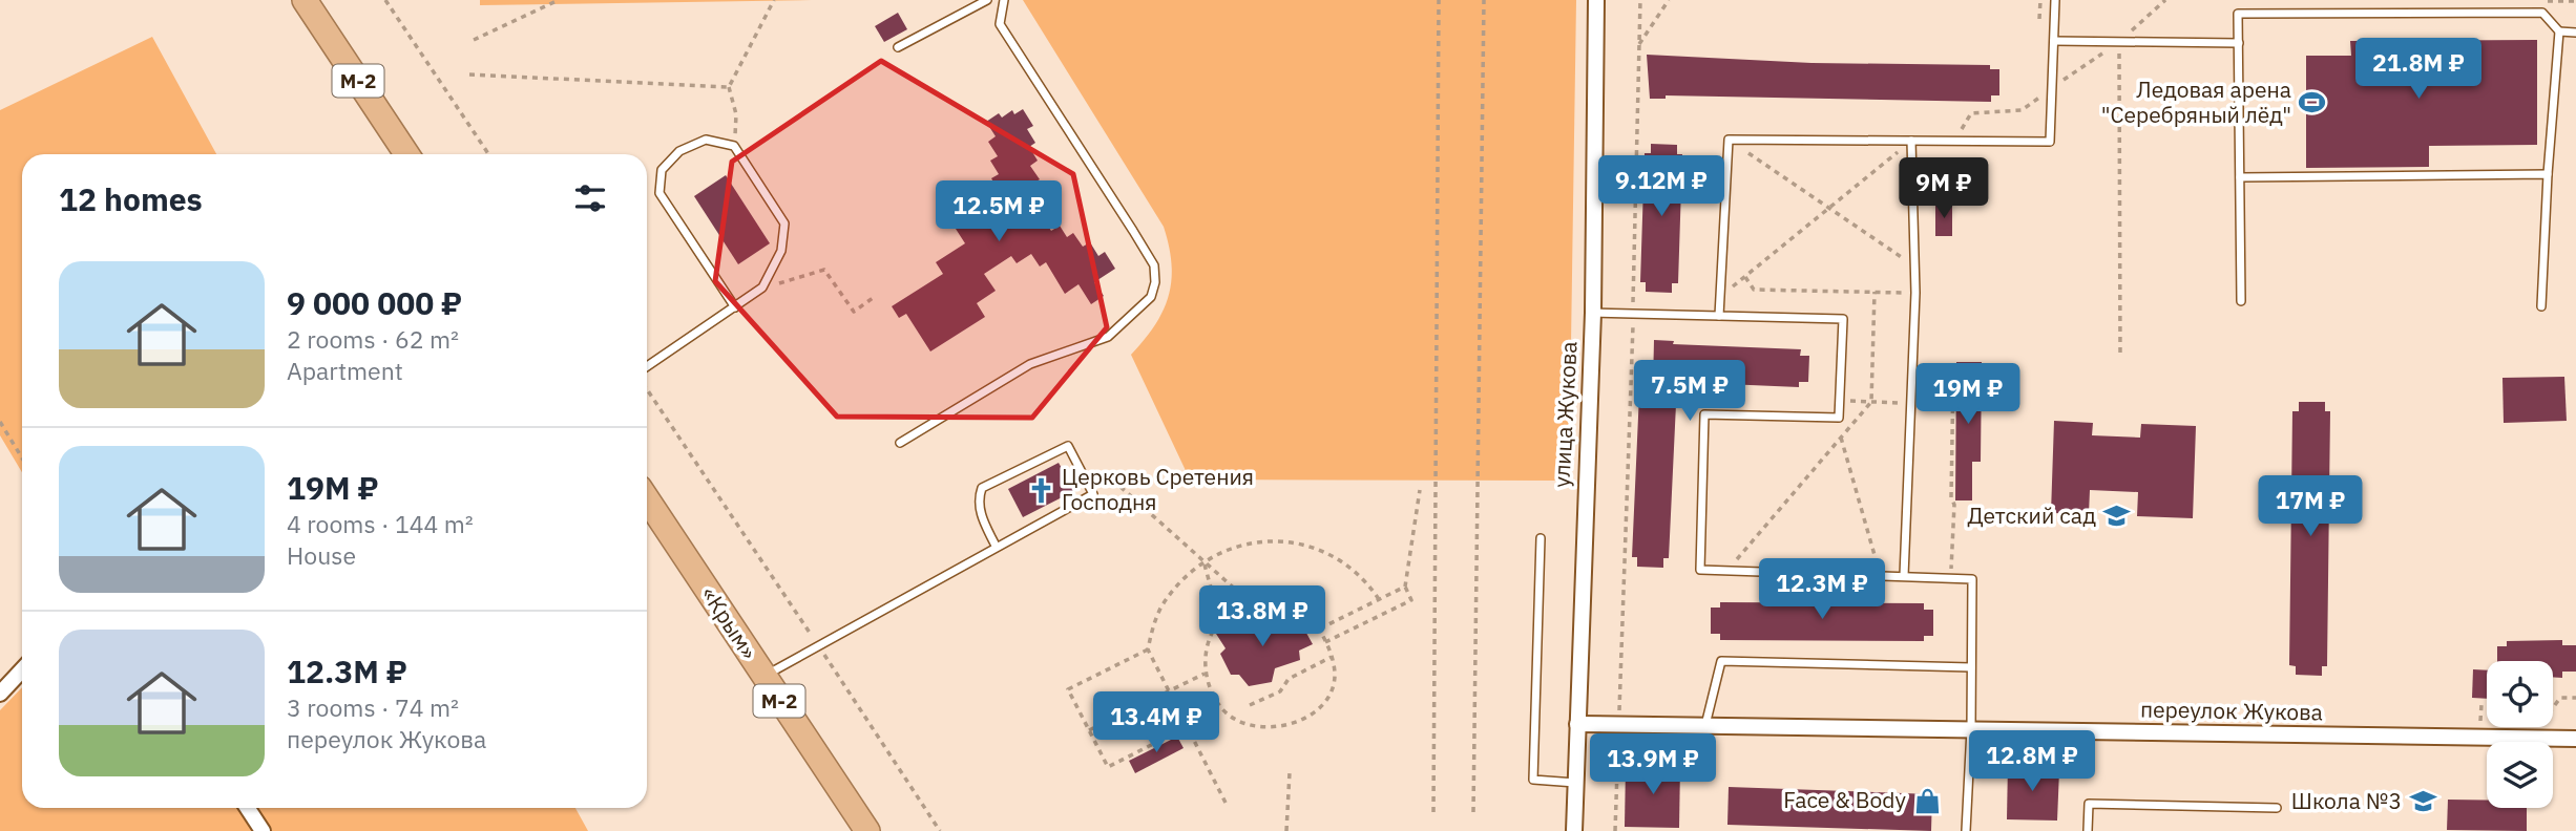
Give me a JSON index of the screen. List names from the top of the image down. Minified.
{"streets":{"highway":["М-2","«Крым»"],"street":["улица Жукова","переулок Жукова"]},"crossings":[["улица Жукова","переулок Жукова"]],"places":{"sports":["Ледовая арена \"Серебряный лёд\""],"church":["Церковь Сретения Господня"],"school or university":["Детский сад","Школа №3"],"shop":["Face & Body"]},"page":{"price":["21.8M ₽","9.12M ₽","9M ₽","12.5M ₽","7.5M ₽","19M ₽","17M ₽","12.3M ₽","13.8M ₽","13.4M ₽","12.8M ₽","13.9M ₽"],"heading":"12 homes","list":[{"name":"9 000 000 ₽","note":"2 rooms · 62 m² · Apartment"},{"name":"19M ₽","note":"4 rooms · 144 m² · House"},{"name":"12.3M ₽","note":"3 rooms · 74 m² · переулок Жукова"}]}}
